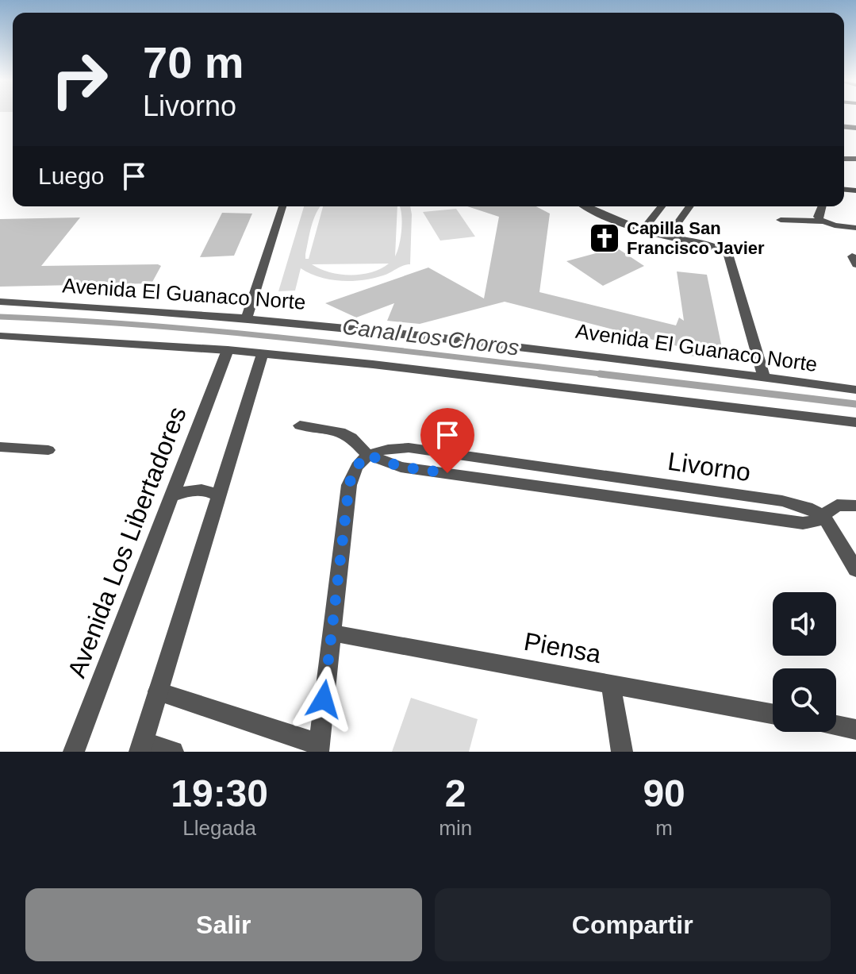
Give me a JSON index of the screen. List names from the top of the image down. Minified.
{"streets":{"street":["Avenida El Guanaco Norte","Livorno","Avenida Los Libertadores","Piensa"]},"water":["Canal Los Choros"],"places":{"church":["Capilla San Francisco Javier"]},"page":{"turn":["70 m","Livorno"],"then":"Luego","eta":["19:30","Llegada","2","min","90","m"],"buttons":["Salir","Compartir"]}}
